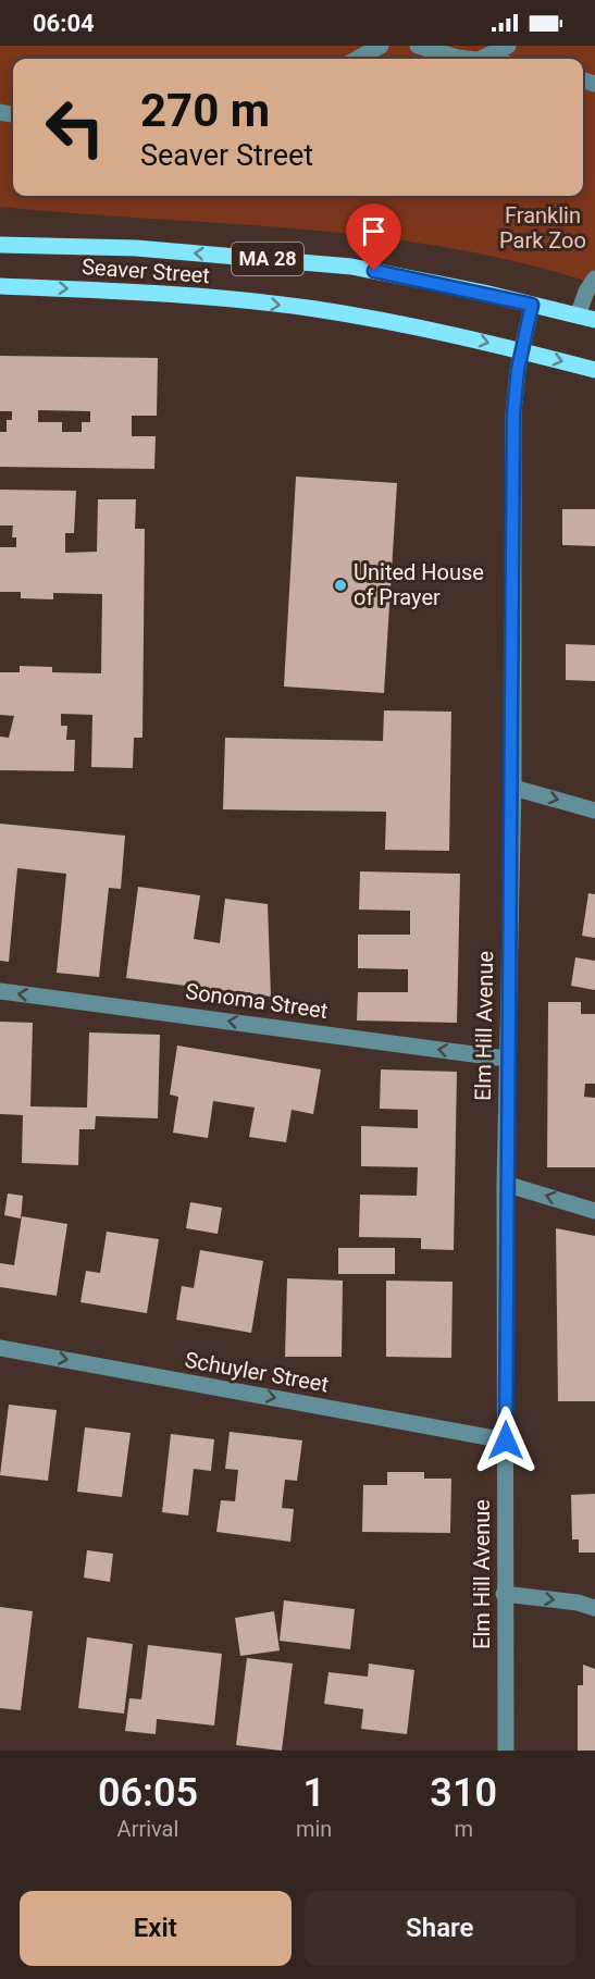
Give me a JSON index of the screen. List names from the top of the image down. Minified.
{"streets":{"main road":["MA 28","Seaver Street"],"street":["Sonoma Street","Elm Hill Avenue","Schuyler Street"]},"crossings":[["Seaver Street","Elm Hill Avenue"],["Sonoma Street","Elm Hill Avenue"],["Elm Hill Avenue","Schuyler Street"]],"one_way":["Sonoma Street","Schuyler Street"],"parks":["Franklin Park Zoo"],"places":["United House of Prayer"],"page":{"status":"06:04","turn":["270 m","Seaver Street"],"eta":["06:05","Arrival","1","min","310","m"],"buttons":["Exit","Share"]}}
